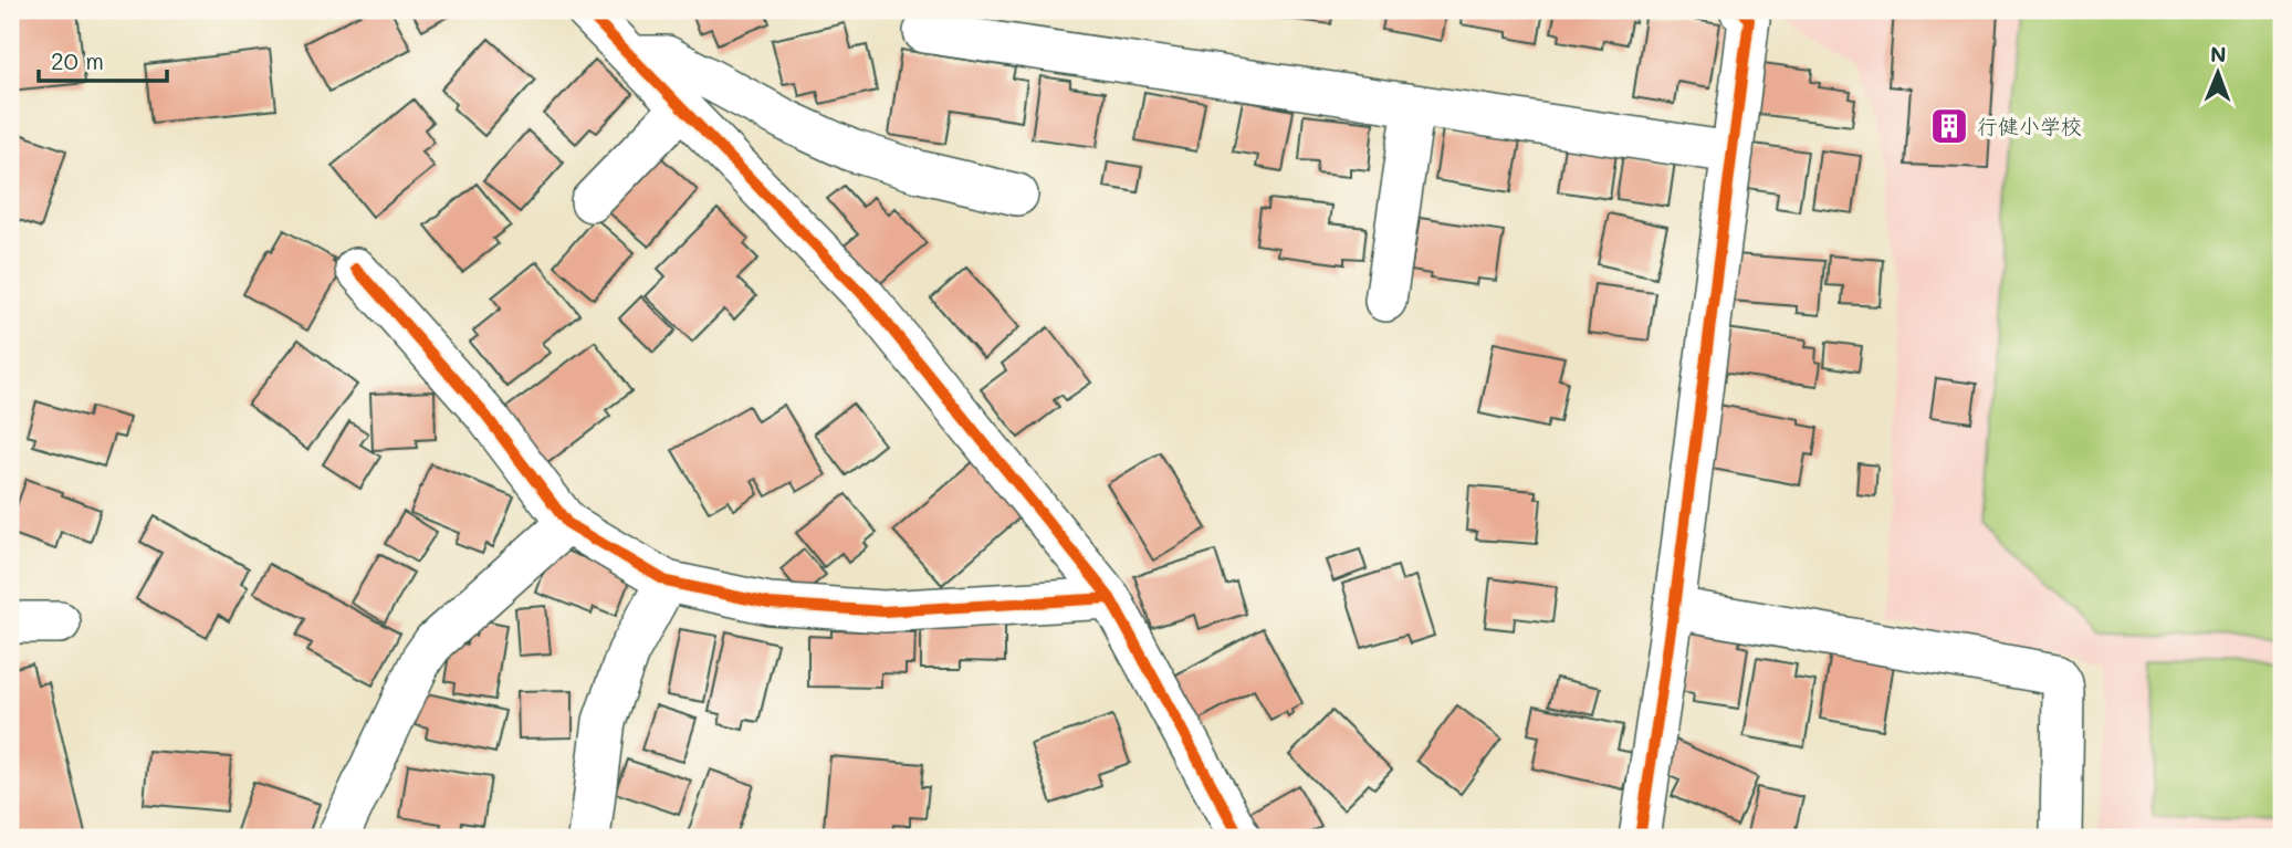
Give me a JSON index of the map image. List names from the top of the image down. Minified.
{"places":{"building":["行健小学校"]},"scale_bar":"20 m","north":"top"}
